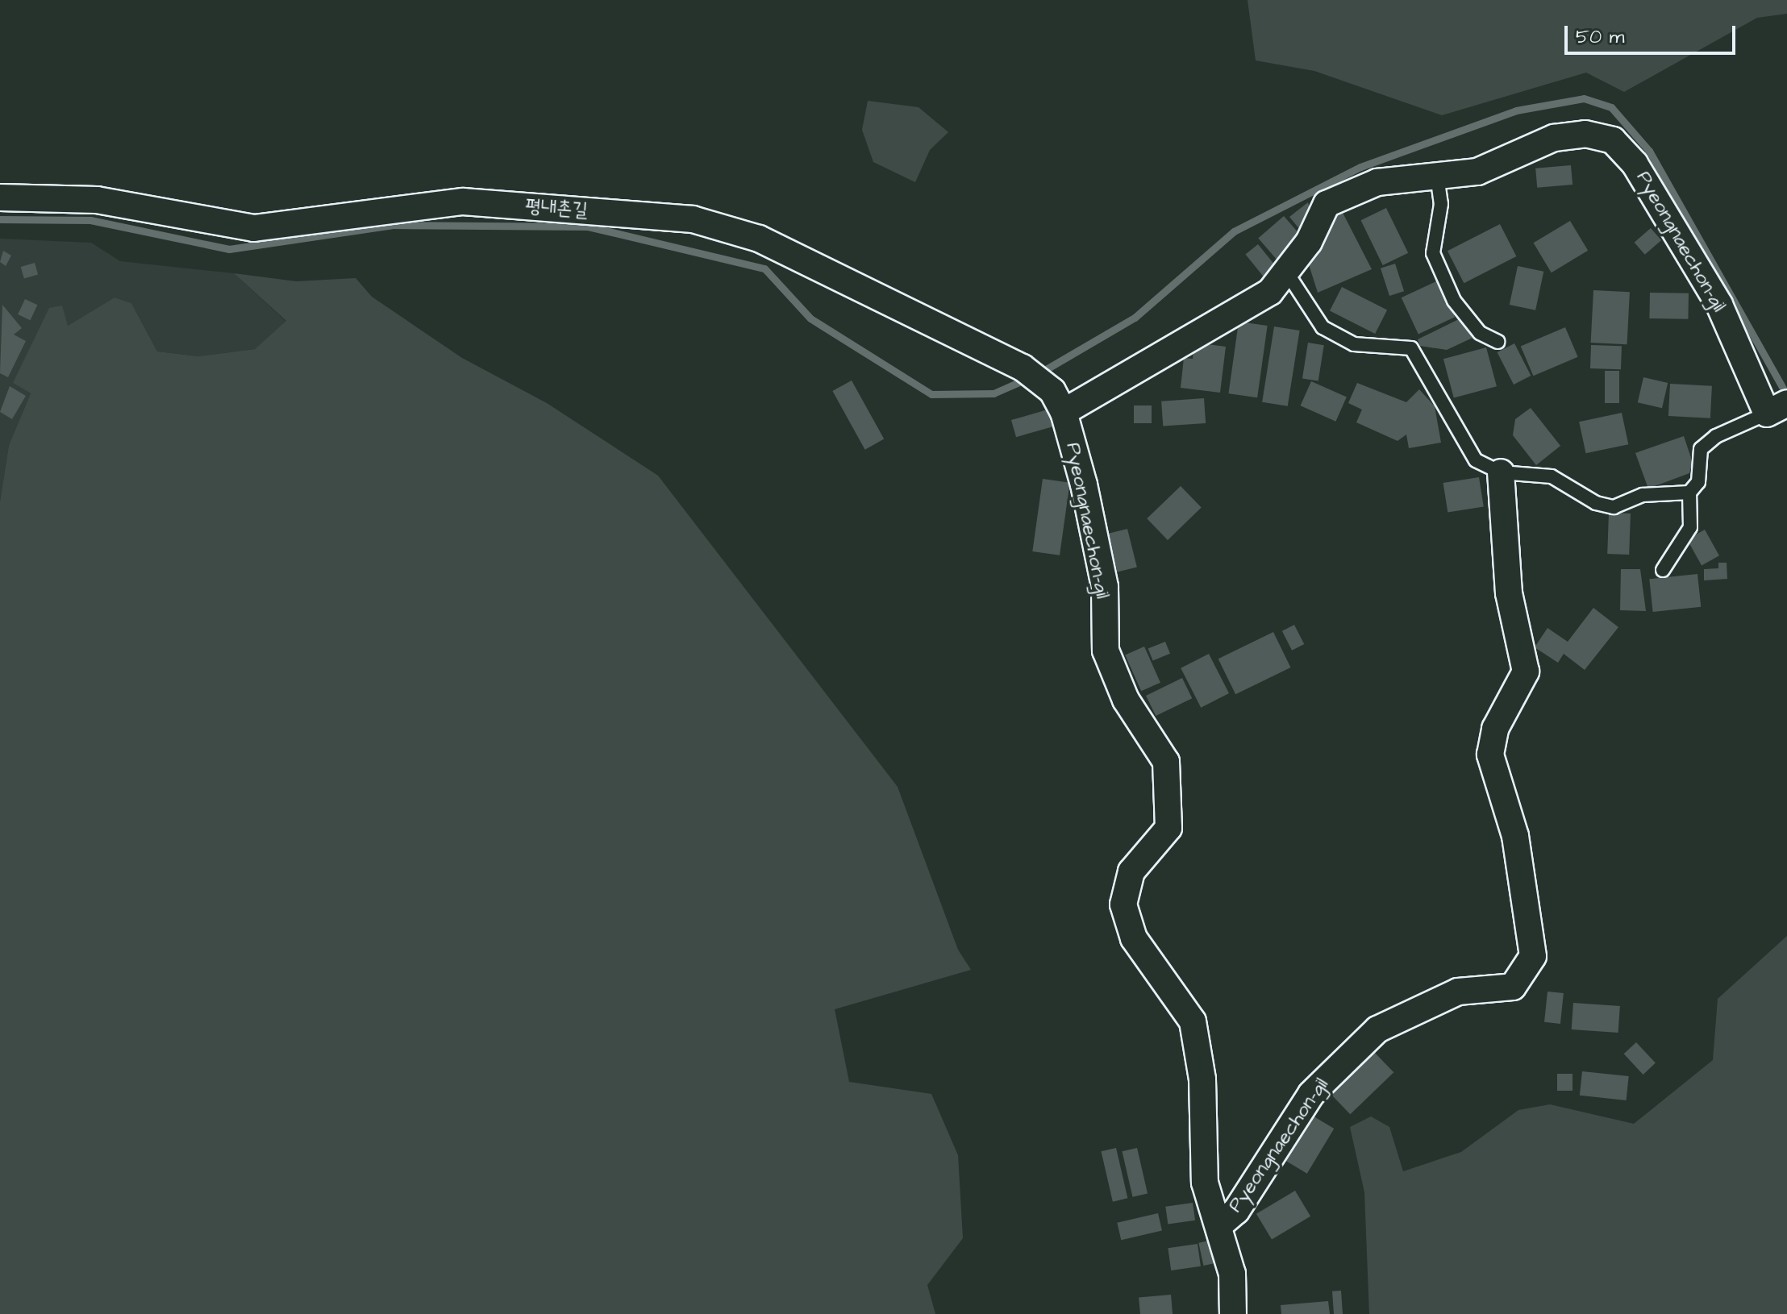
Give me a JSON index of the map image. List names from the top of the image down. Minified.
{"streets":{"street":["평내촌길","Pyeongnaechon-gil"]},"crossings":[["평내촌길","Pyeongnaechon-gil"]],"scale_bar":"50 m"}
